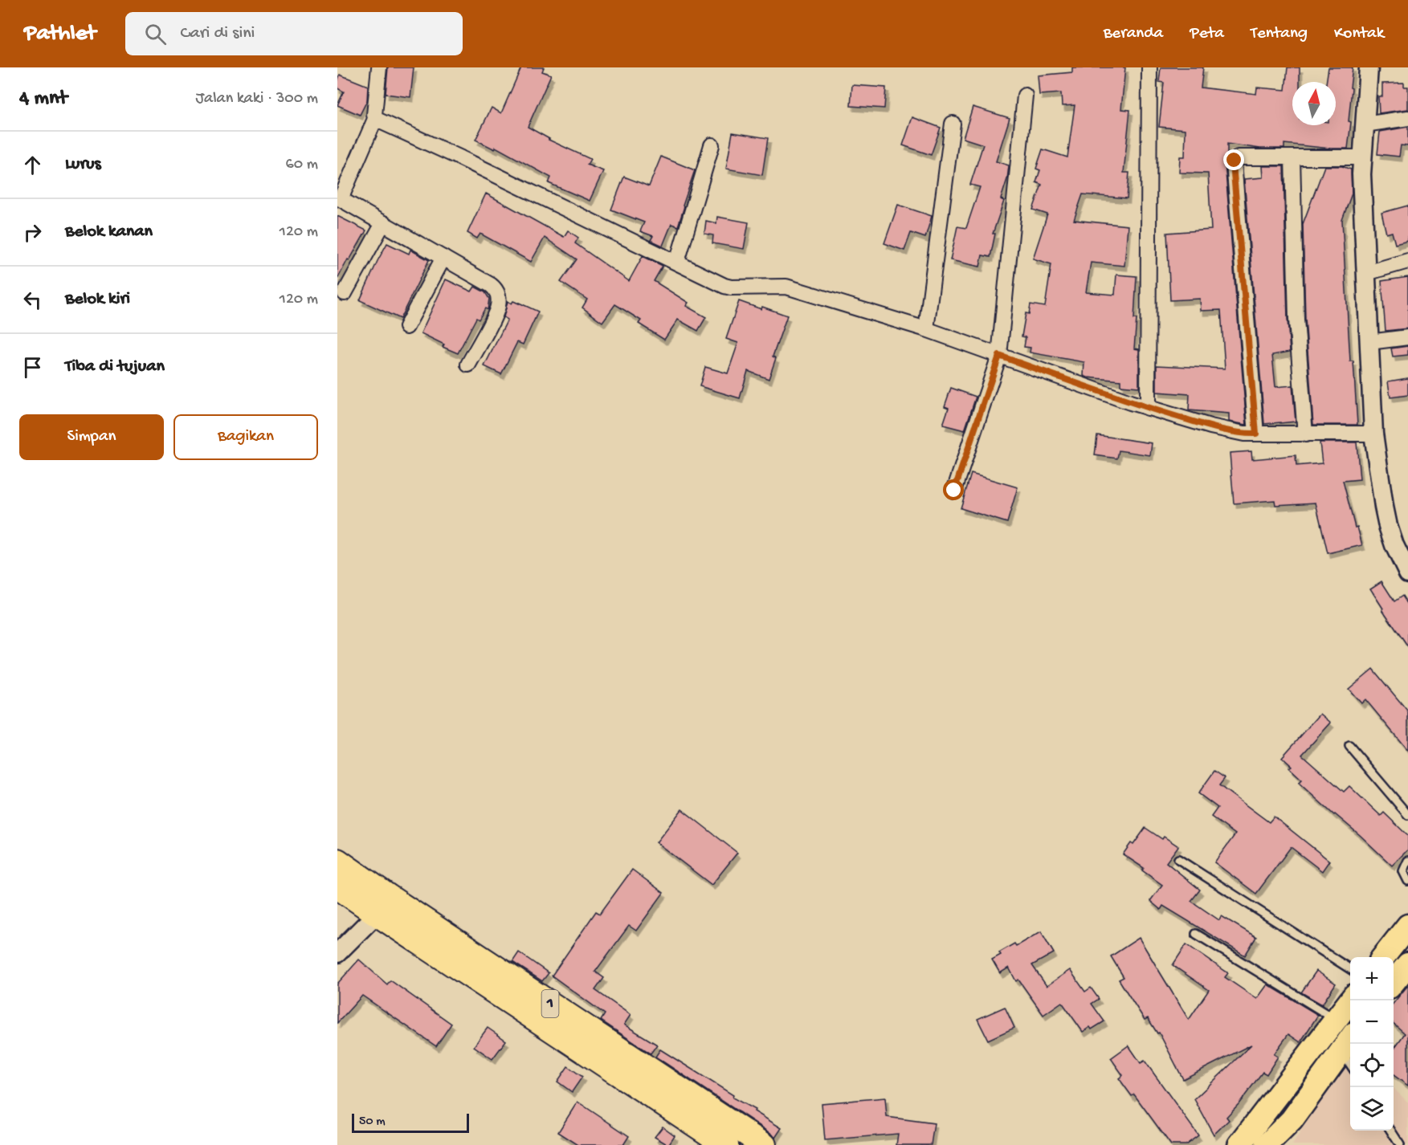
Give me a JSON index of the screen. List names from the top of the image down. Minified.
{"streets":{"highway":["1"]},"scale_bar":"50 m","north":"top","page":{"header":"Pathlet","search":"Cari di sini","nav":["Beranda","Peta","Tentang","Kontak"],"heading":["4 mnt","Jalan kaki · 300 m"],"list":[["Lurus","60 m"],["Belok kanan","120 m"],["Belok kiri","120 m"],"Tiba di tujuan"],"buttons":["Simpan","Bagikan"],"map_buttons":["+","−"],"scale":"50 m"}}
